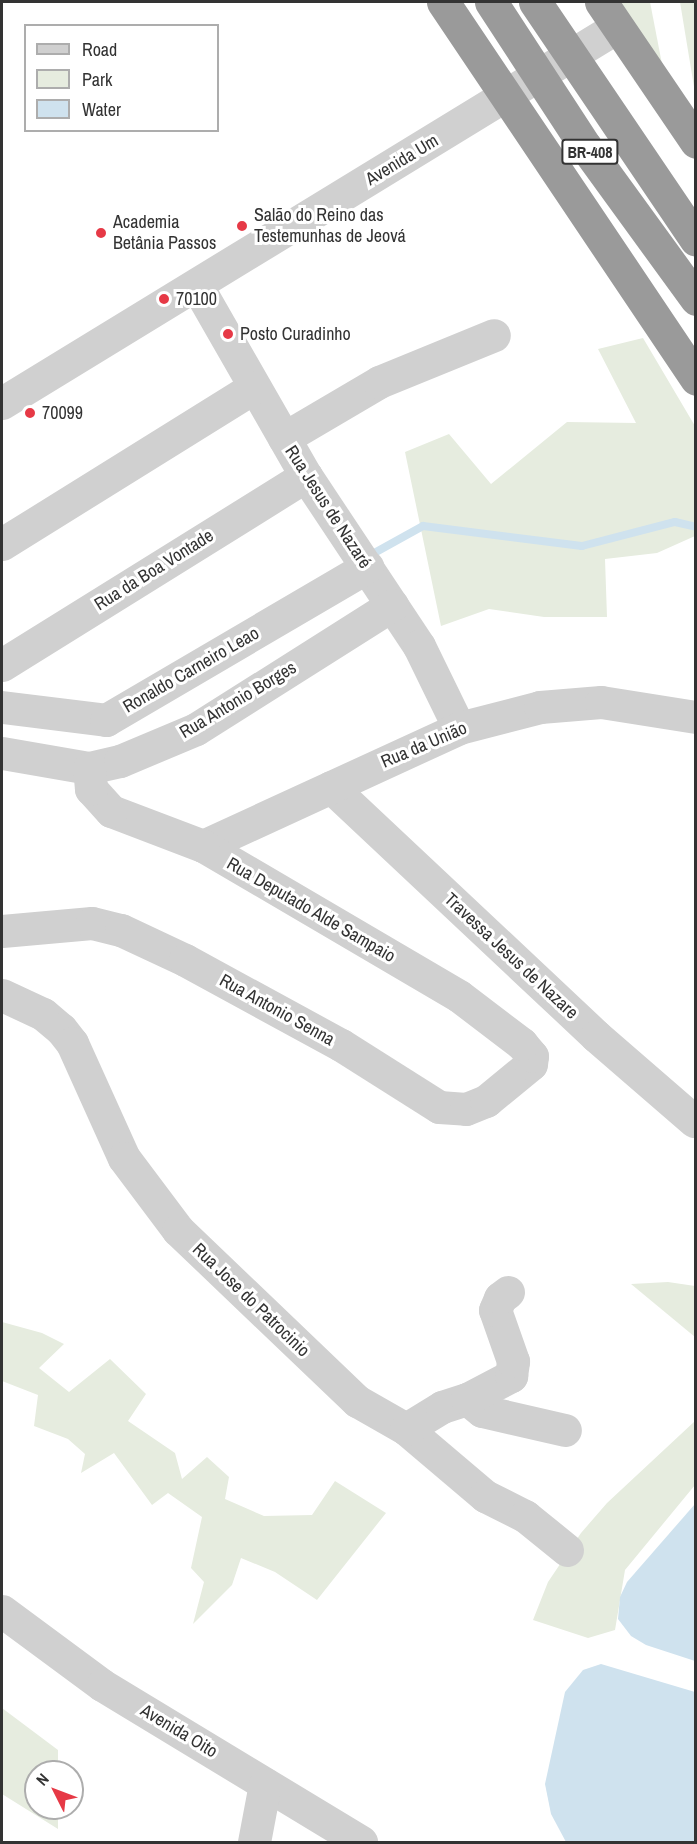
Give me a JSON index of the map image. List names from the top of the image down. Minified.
{"streets":{"highway":["BR-408"],"street":["Avenida Um","Rua Jesus de Nazaré","Rua da Boa Vontade","Ronaldo Carneiro Leao","Rua Antonio Borges","Rua da União","Rua Deputado Alde Sampaio","Travessa Jesus de Nazare","Rua Antonio Senna","Rua Jose do Patrocinio","Avenida Oito"]},"crossings":[["Avenida Um","Rua Jesus de Nazaré"],["Rua Jesus de Nazaré","Rua da Boa Vontade"],["Rua Jesus de Nazaré","Ronaldo Carneiro Leao"],["Rua Jesus de Nazaré","Rua Antonio Borges"],["Rua Jesus de Nazaré","Rua da União"],["Rua Antonio Borges","Rua Deputado Alde Sampaio"],["Rua da União","Rua Deputado Alde Sampaio"],["Rua da União","Travessa Jesus de Nazare"],["Rua Deputado Alde Sampaio","Rua Antonio Senna"]],"places":["Salão do Reino das Testemunhas de Jeová","Academia Betânia Passos","70100","Posto Curadinho","70099"],"legend":["Road","Park","Water"],"north":"top left"}
